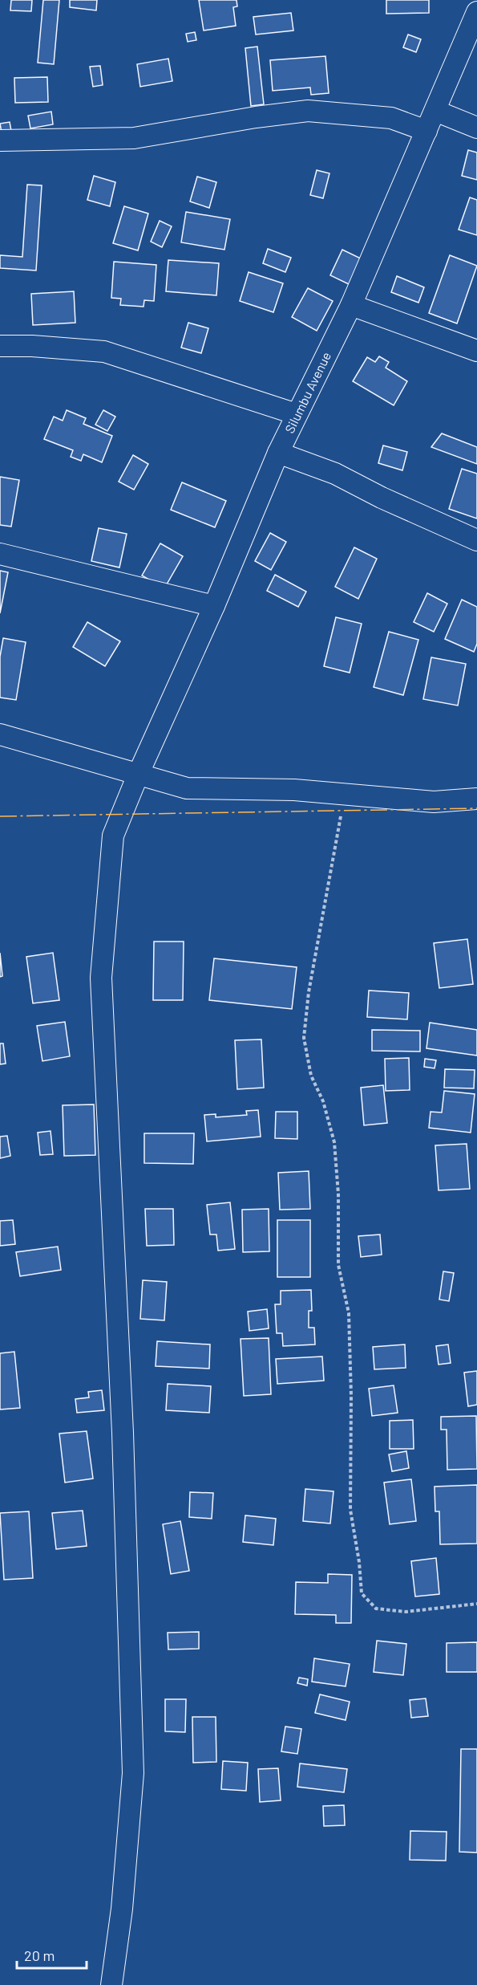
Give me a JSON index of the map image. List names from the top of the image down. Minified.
{"streets":{"street":["Silumbu Avenue"]},"scale_bar":"20 m"}
